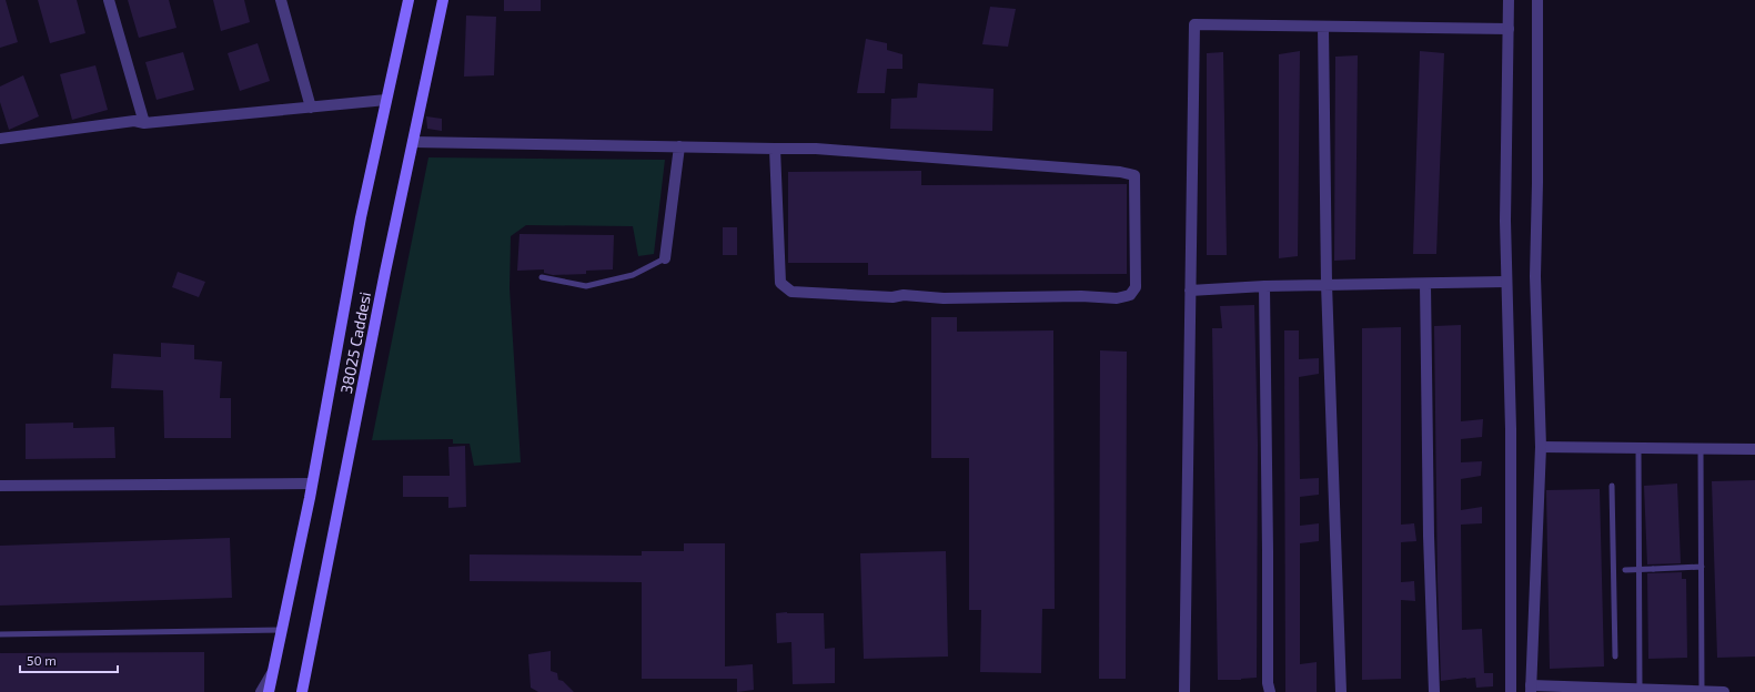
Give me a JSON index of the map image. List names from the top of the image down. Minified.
{"streets":{"main road":["38025 Caddesi"]},"scale_bar":"50 m"}
